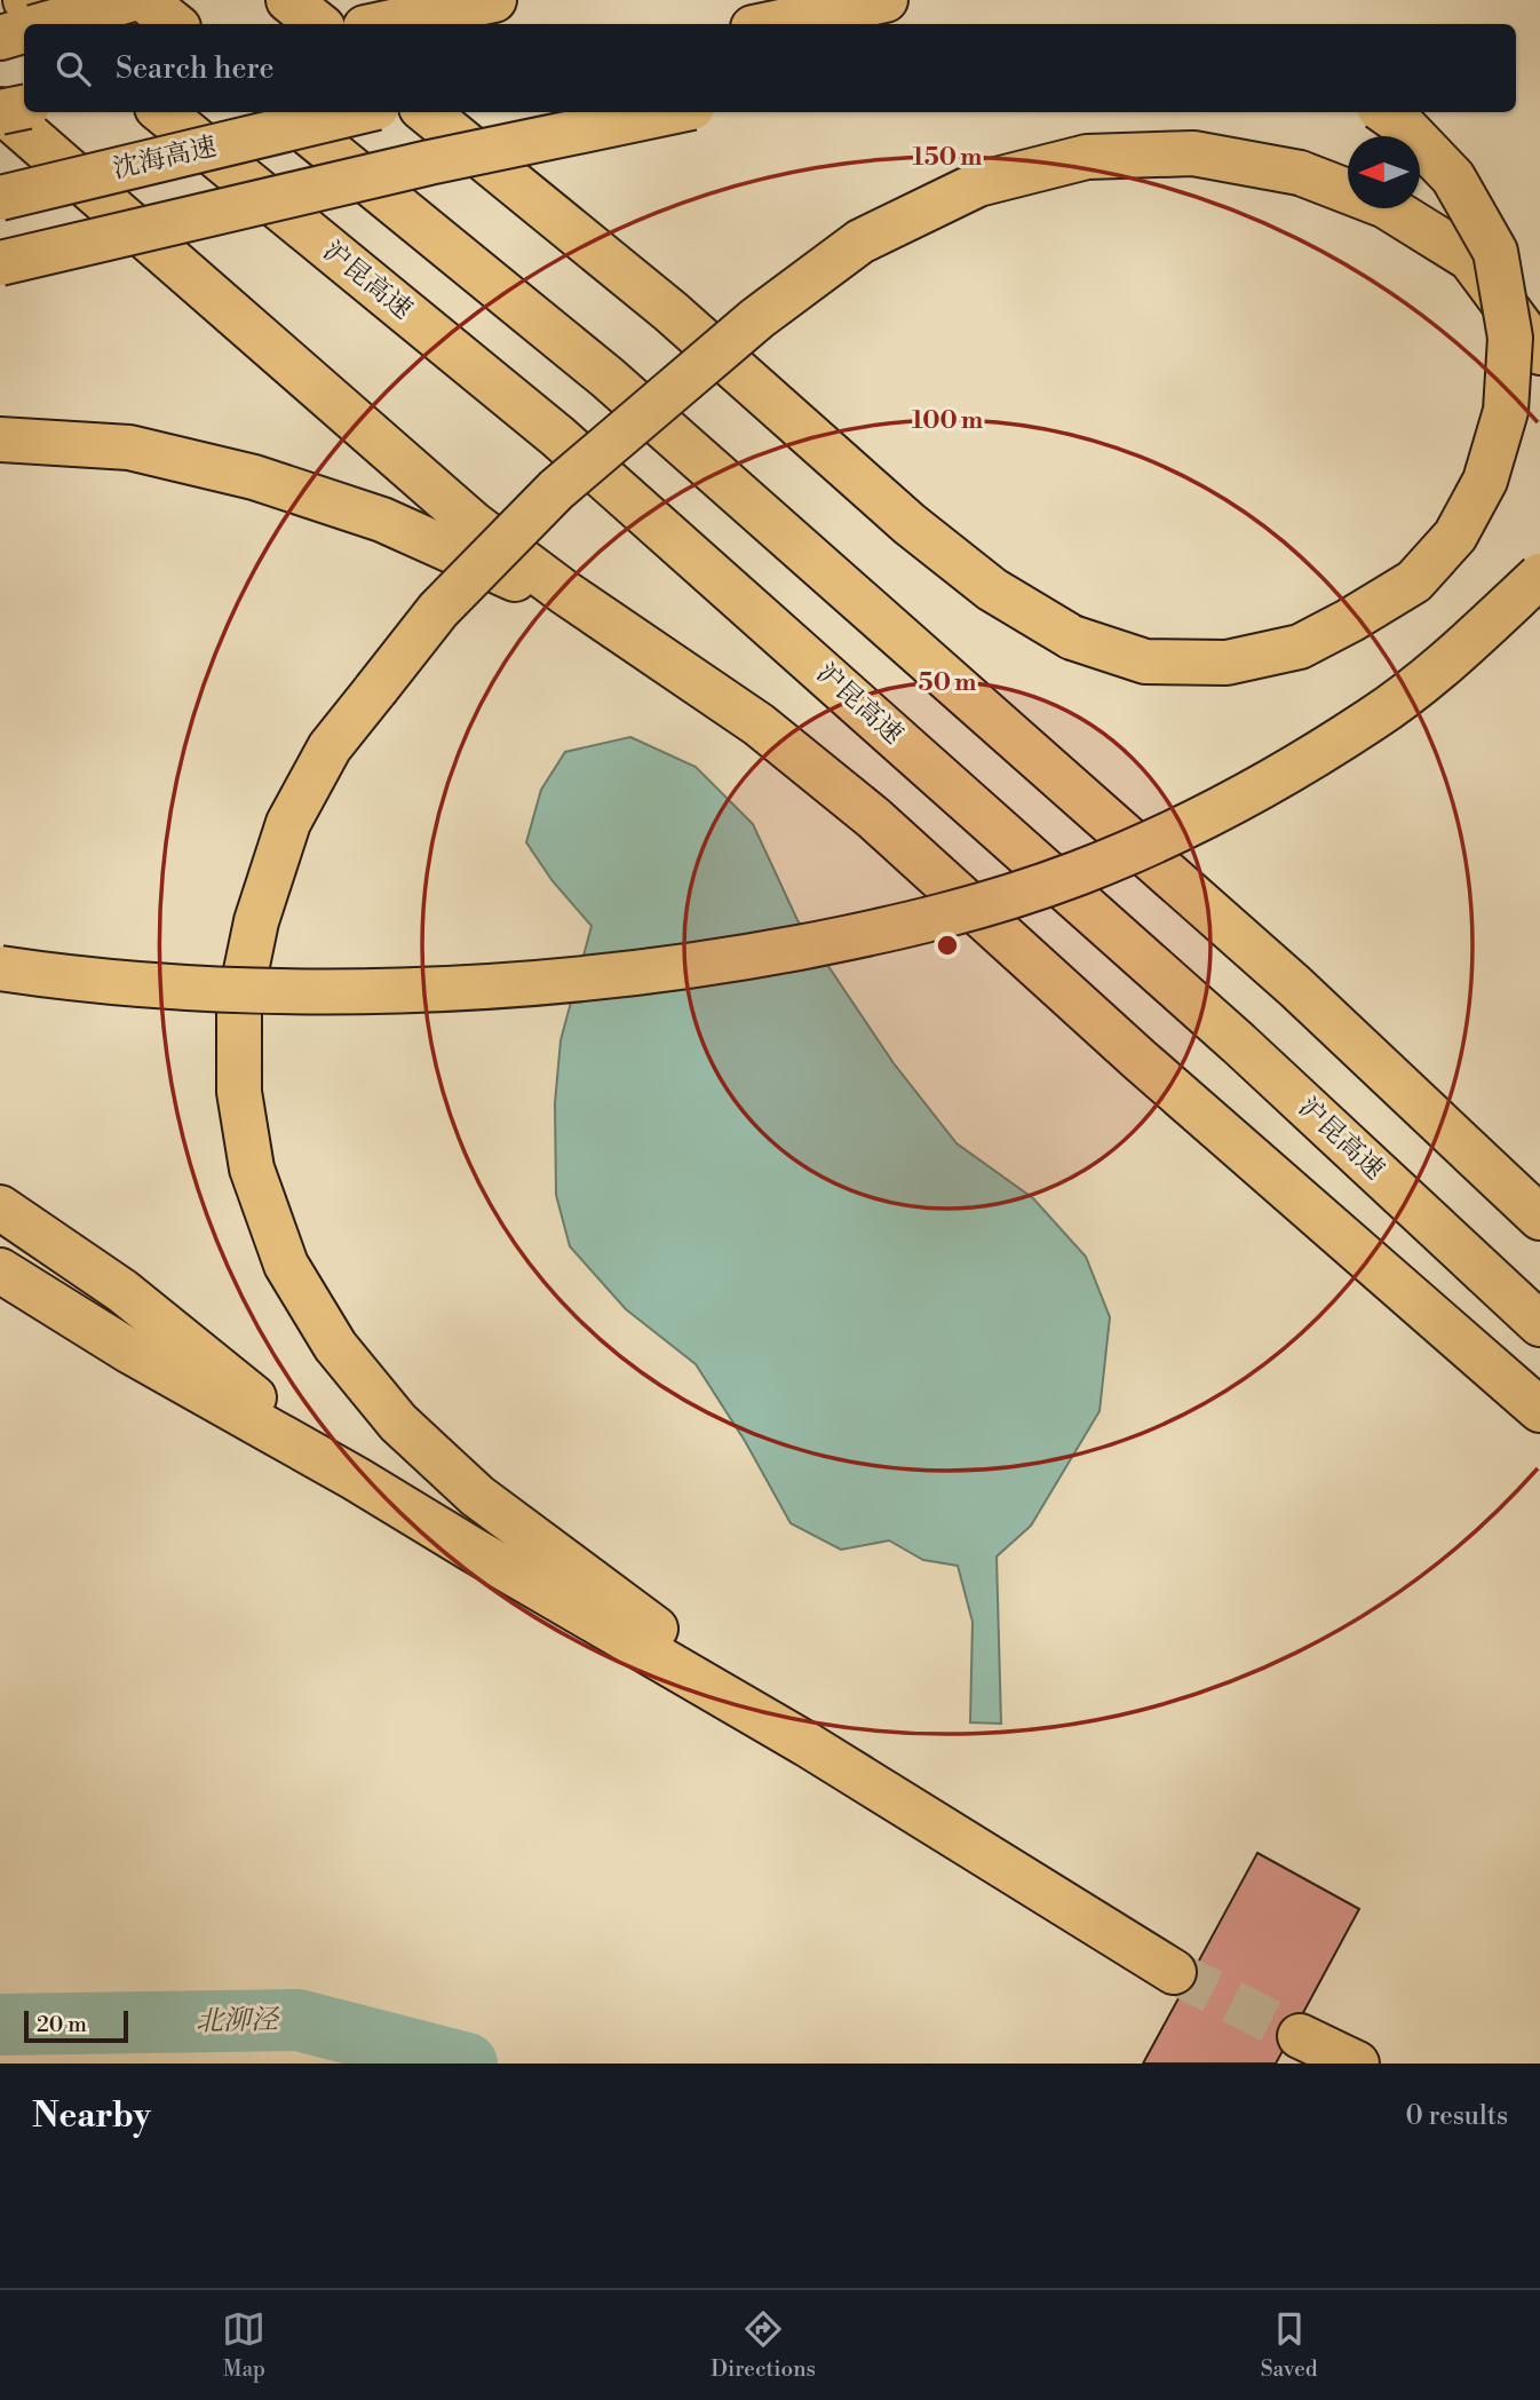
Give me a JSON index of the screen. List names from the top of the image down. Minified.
{"streets":{"highway":["沈海高速","沪昆高速"]},"water":["北泖泾"],"scale_bar":"20 m","north":"left","page":{"search":"Search here","scale":"20 m","heading":["Nearby","0 results"],"nav":["Map","Directions","Saved"]},"rings":["150 m","100 m","50 m"]}
